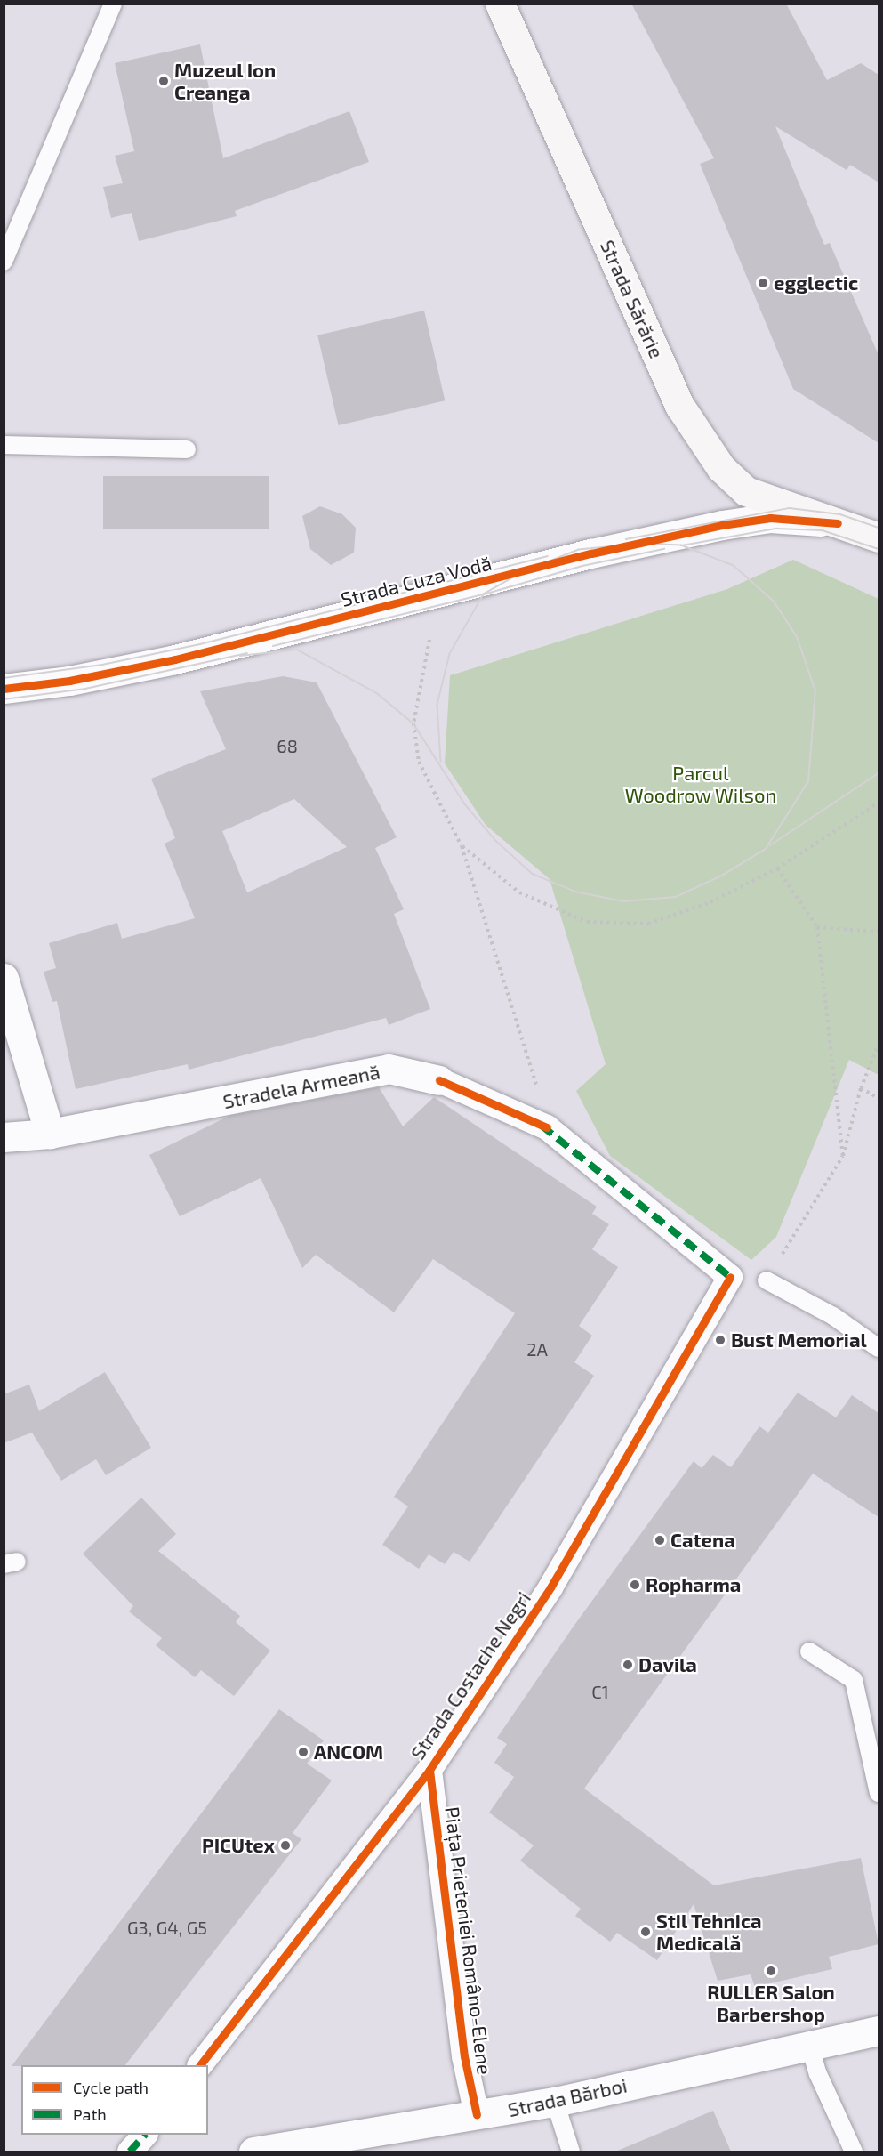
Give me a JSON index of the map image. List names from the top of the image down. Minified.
{"streets":{"main road":["Strada Sărărie"],"street":["Strada Cuza Vodă","Stradela Armeană","Strada Costache Negri","Piața Prieteniei Româno-Elene","Strada Bărboi"]},"crossings":[["Strada Sărărie","Strada Cuza Vodă"],["Stradela Armeană","Strada Costache Negri"],["Strada Costache Negri","Piața Prieteniei Româno-Elene"],["Piața Prieteniei Româno-Elene","Strada Bărboi"]],"parks":["Parcul Woodrow Wilson"],"places":["Muzeul Ion Creanga","egglectic","Bust Memorial","Catena","Ropharma","Davila","ANCOM","PICUtex","Stil Tehnica Medicală","RULLER Salon Barbershop"],"house_numbers":["68","2A","C1","G3, G4, G5"],"legend":["Cycle path","Path"]}
